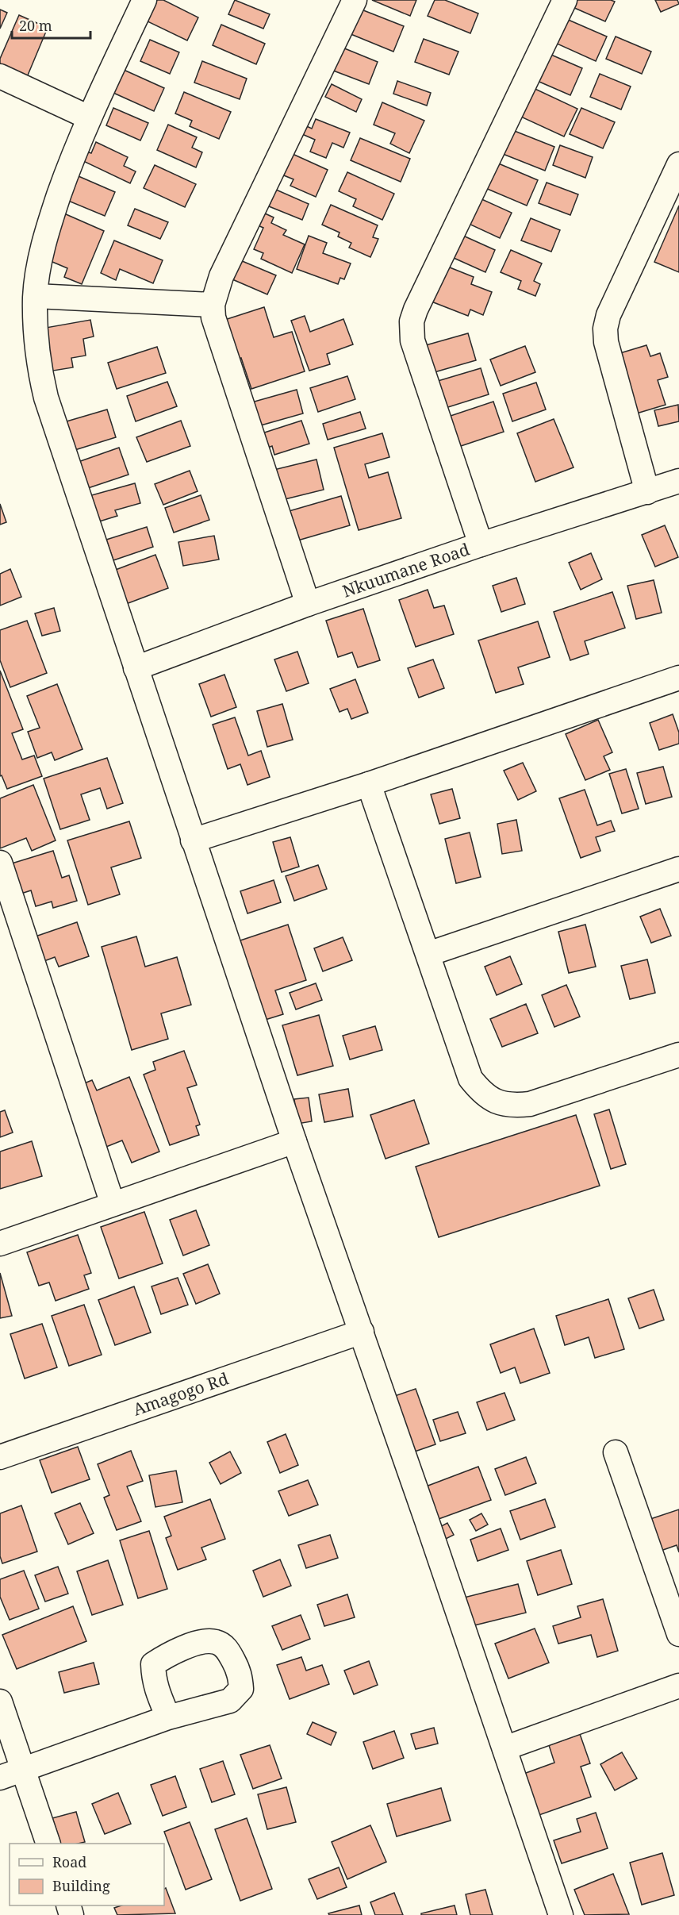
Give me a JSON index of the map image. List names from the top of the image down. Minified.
{"streets":{"street":["Nkuumane Road","Amagogo Rd"]},"legend":["Road","Building"],"scale_bar":"20 m"}
